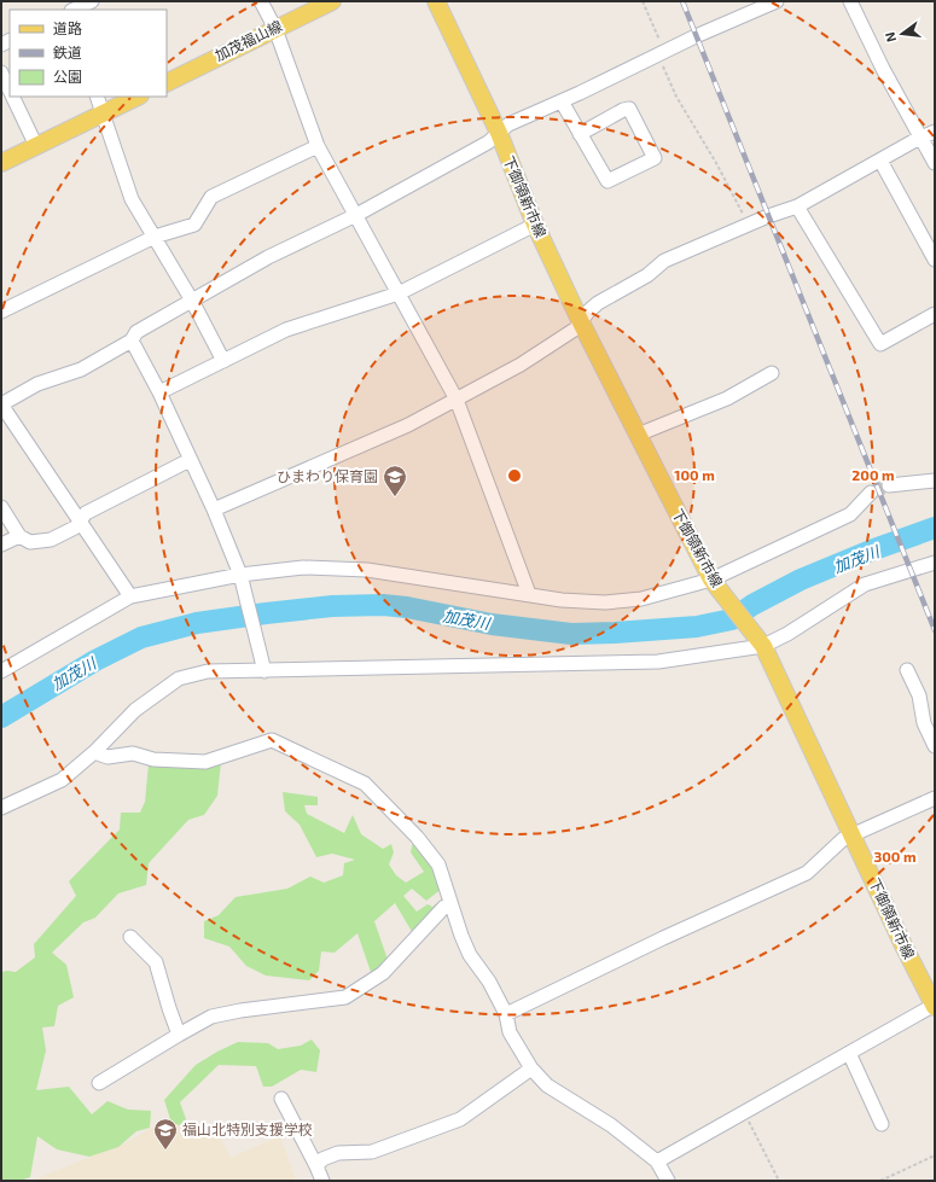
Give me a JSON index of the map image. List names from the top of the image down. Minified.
{"streets":{"main road":["加茂福山線","下御領新市線"]},"water":["加茂川"],"places":{"school or university":["ひまわり保育園","福山北特別支援学校"]},"legend":["道路","鉄道","公園"],"north":"left","rings":["100 m","200 m","300 m"]}
